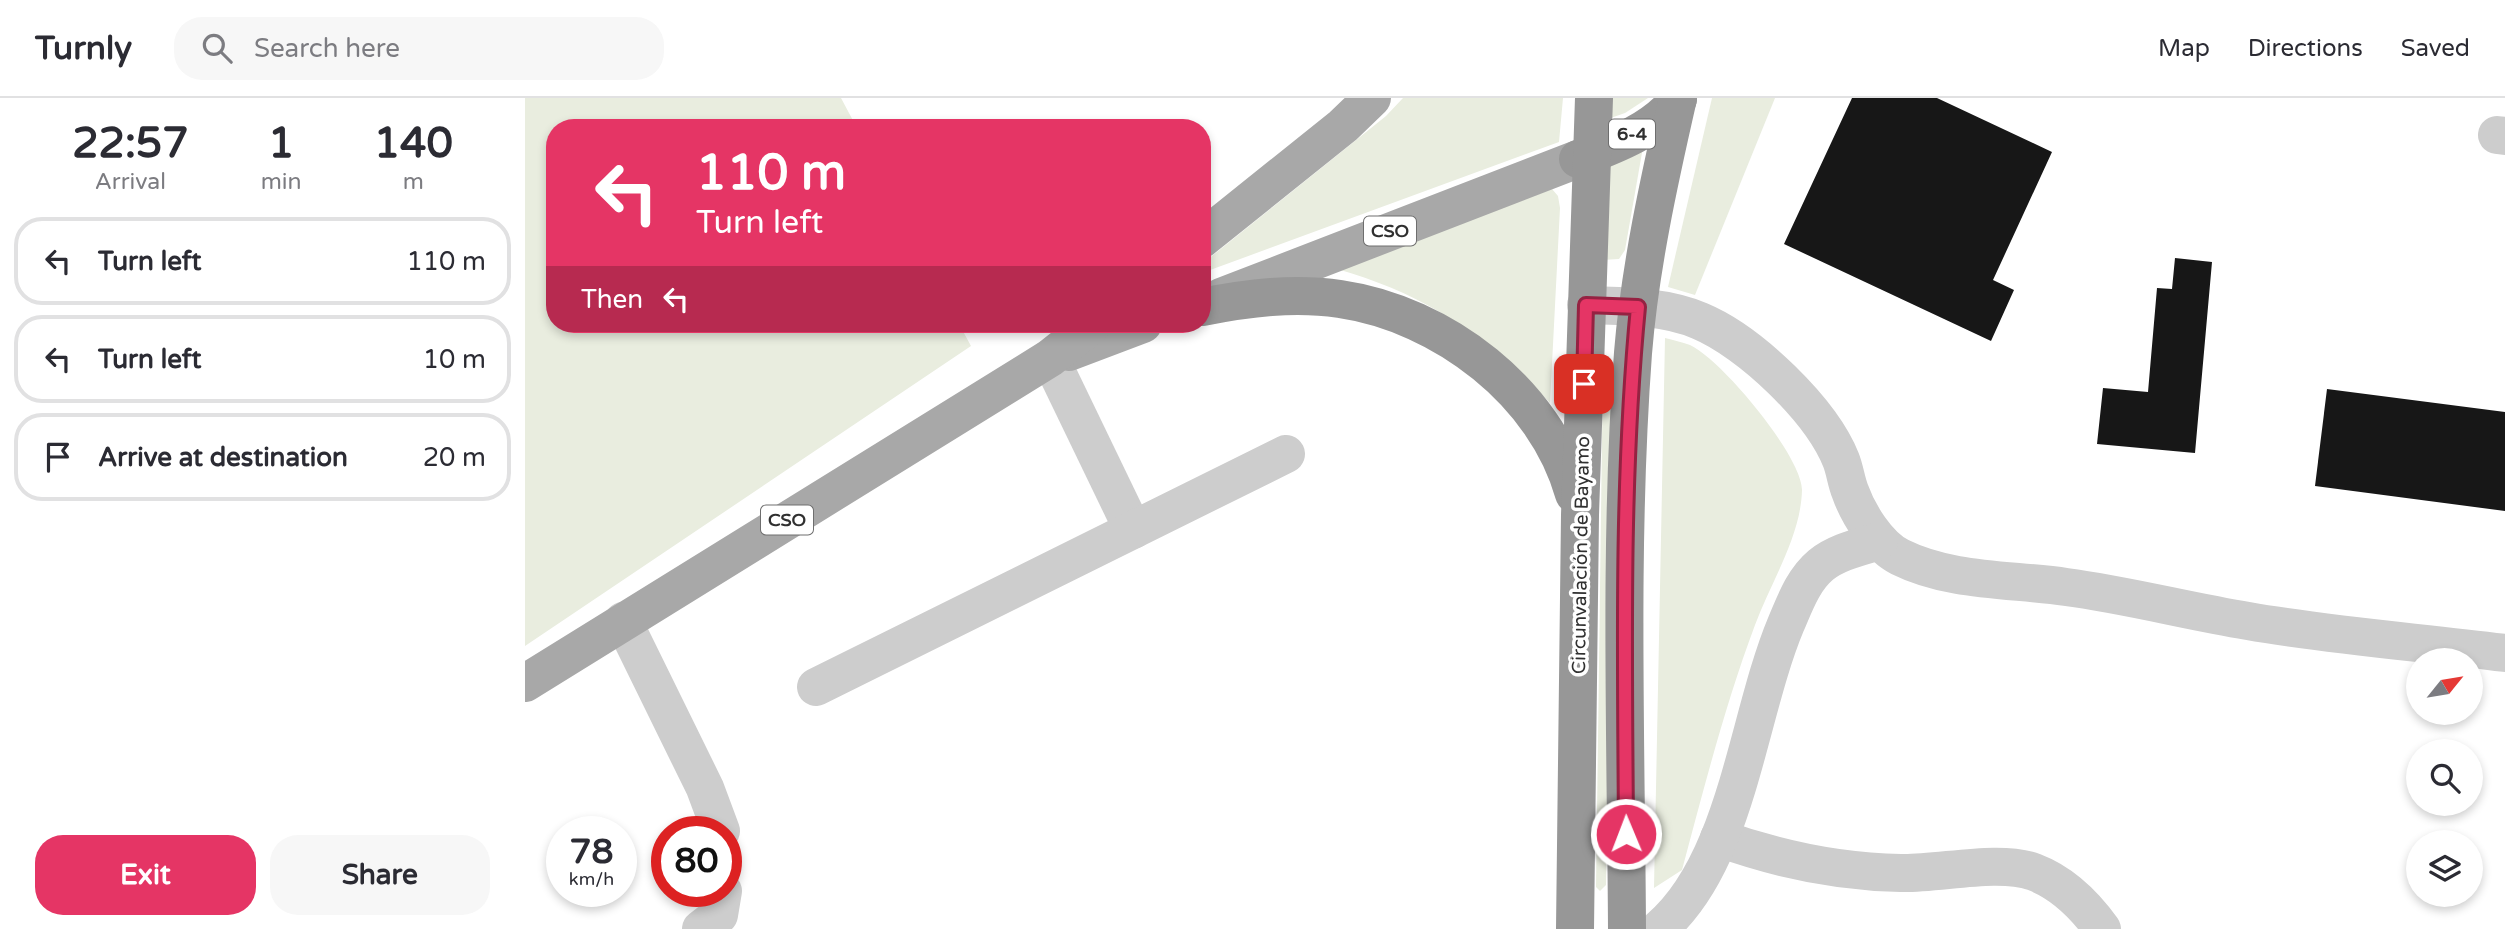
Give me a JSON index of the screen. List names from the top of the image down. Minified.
{"streets":{"highway":["6-4","Circunvalación de Bayamo"],"main road":["CSO"]},"crossings":[["6-4","CSO"],["6-4","Circunvalación de Bayamo"],["CSO","Circunvalación de Bayamo"]],"north":"top right","page":{"header":"Turnly","search":"Search here","nav":["Map","Directions","Saved"],"eta":["22:57","Arrival","1","min","140","m"],"turn":["110 m","Turn left"],"list":[{"name":"Turn left","value":"110 m"},{"name":"Turn left","value":"10 m"},{"name":"Arrive at destination","value":"20 m"}],"then":"Then","speed":"78 km/h","limit":"80","buttons":["Exit","Share"]}}
